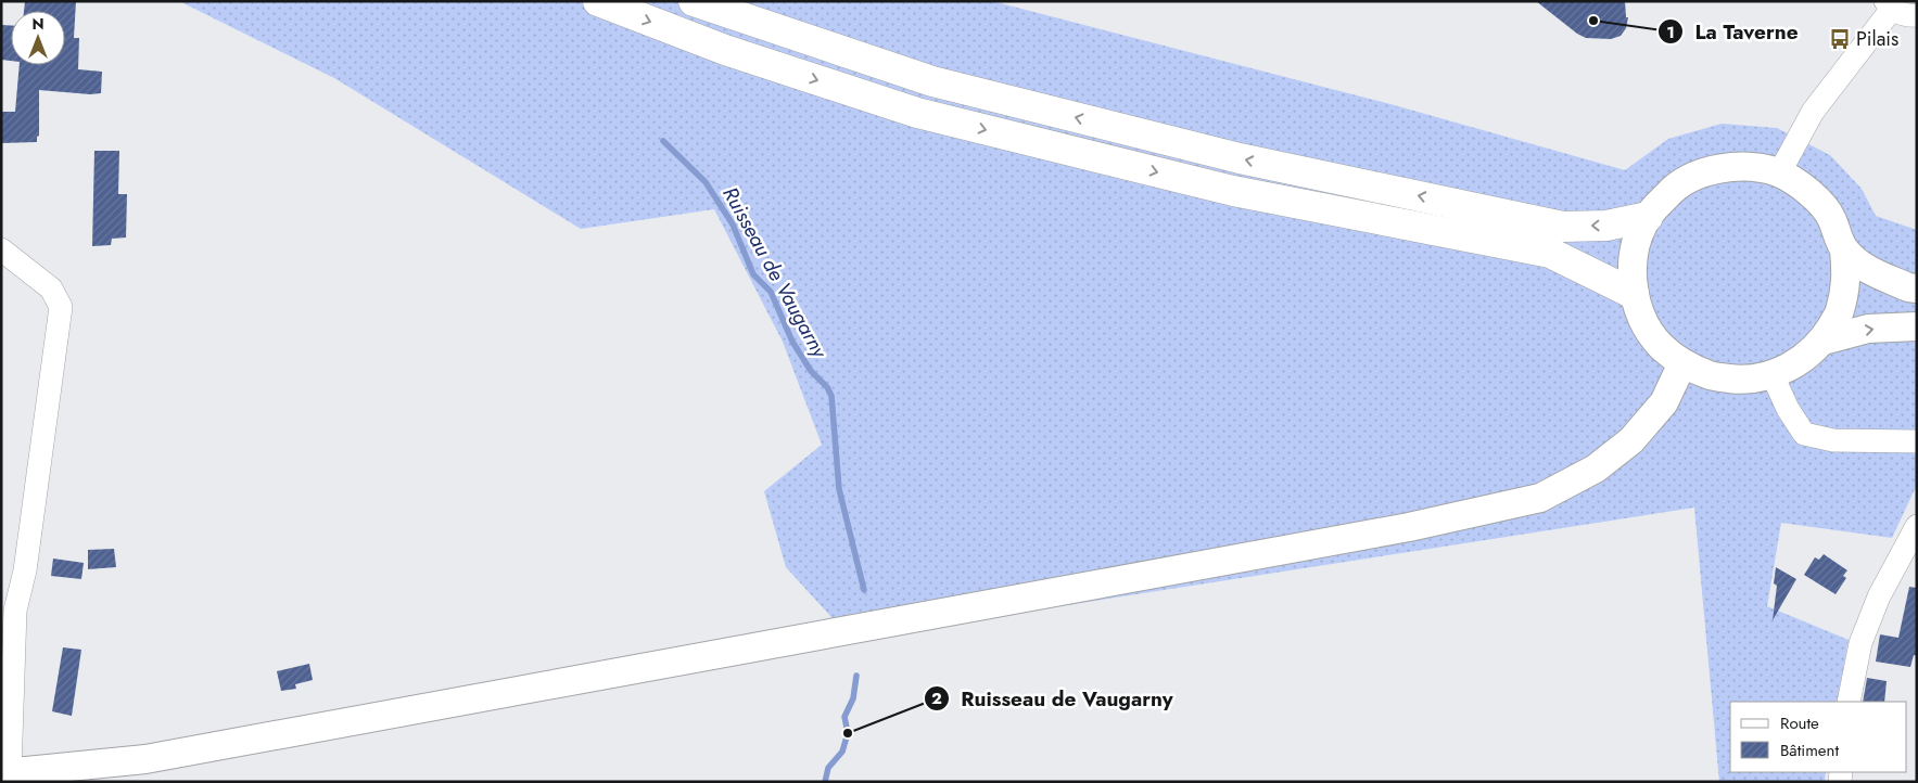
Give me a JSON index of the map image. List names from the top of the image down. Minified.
{"water":["Ruisseau de Vaugarny"],"places":{"other":["La Taverne","Ruisseau de Vaugarny"],"bus stop":["Pilais"]},"legend":["Route","Bâtiment"],"north":"top"}
